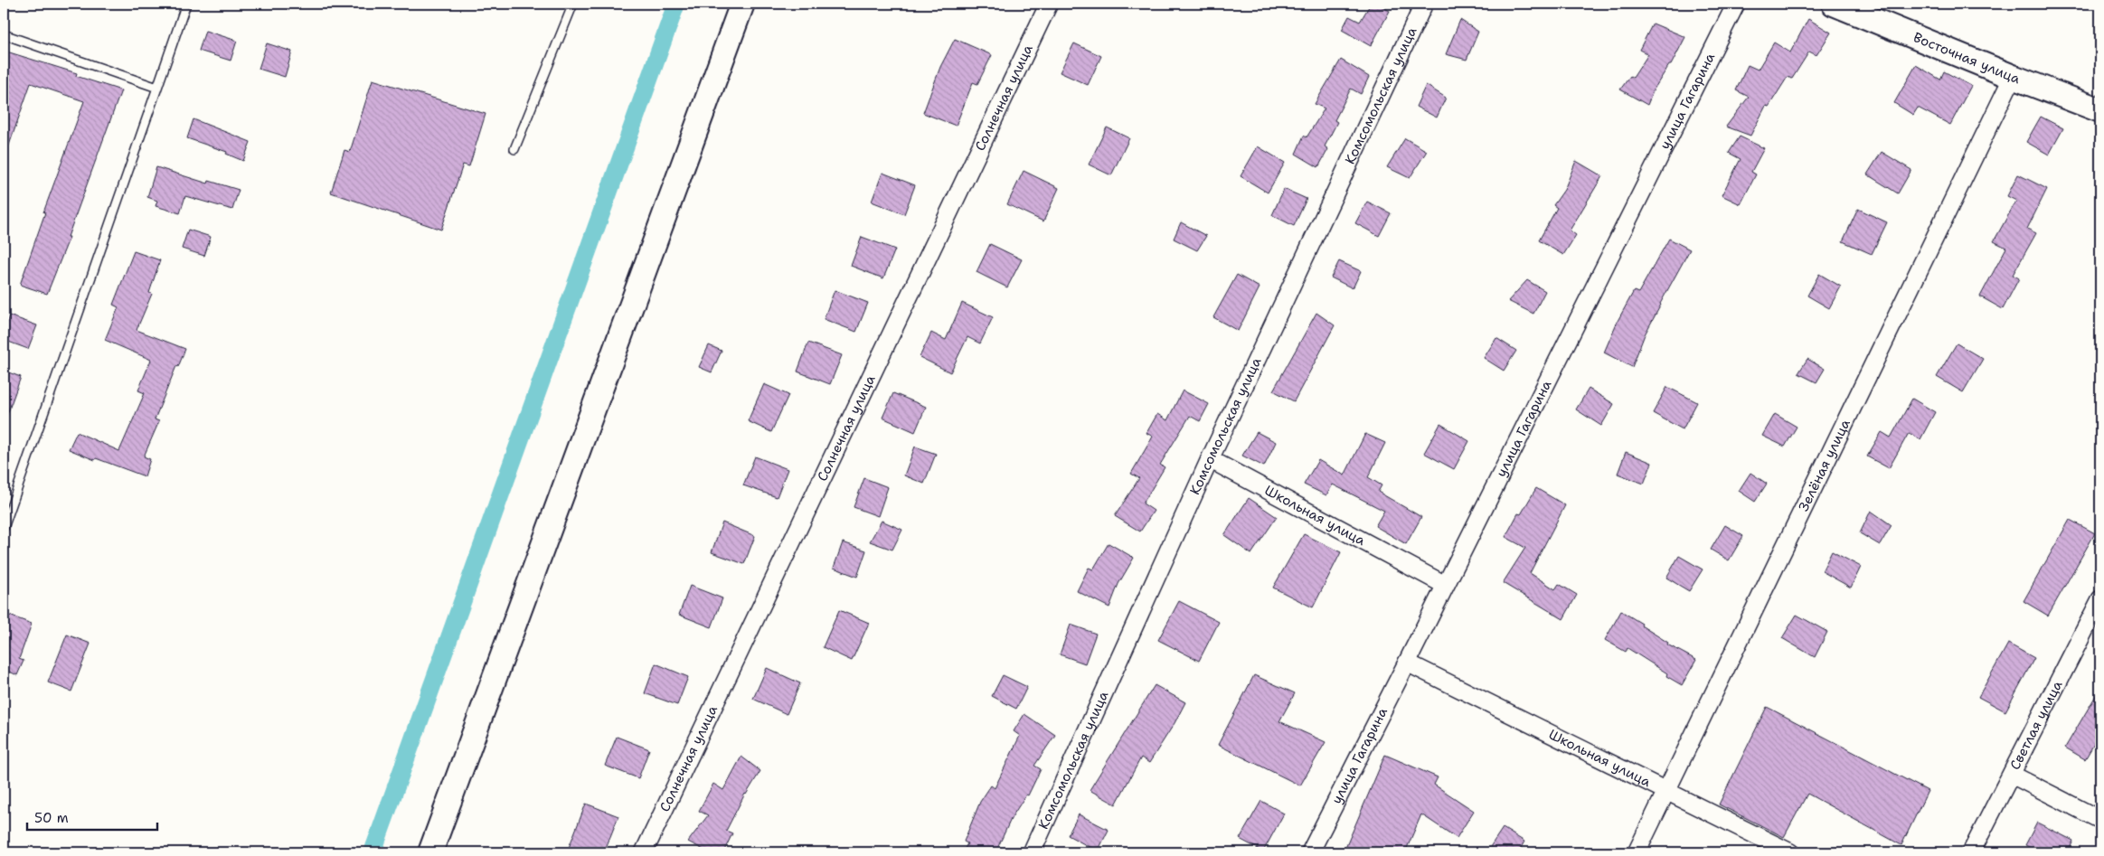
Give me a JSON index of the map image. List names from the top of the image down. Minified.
{"streets":{"main road":["Восточная улица"],"street":["Комсомольская улица","Солнечная улица","улица Гагарина","Зелёная улица","Школьная улица","Светлая улица"]},"crossings":[["Восточная улица","Зелёная улица"],["Комсомольская улица","Школьная улица"],["улица Гагарина","Школьная улица"],["Зелёная улица","Школьная улица"]],"scale_bar":"50 m"}
